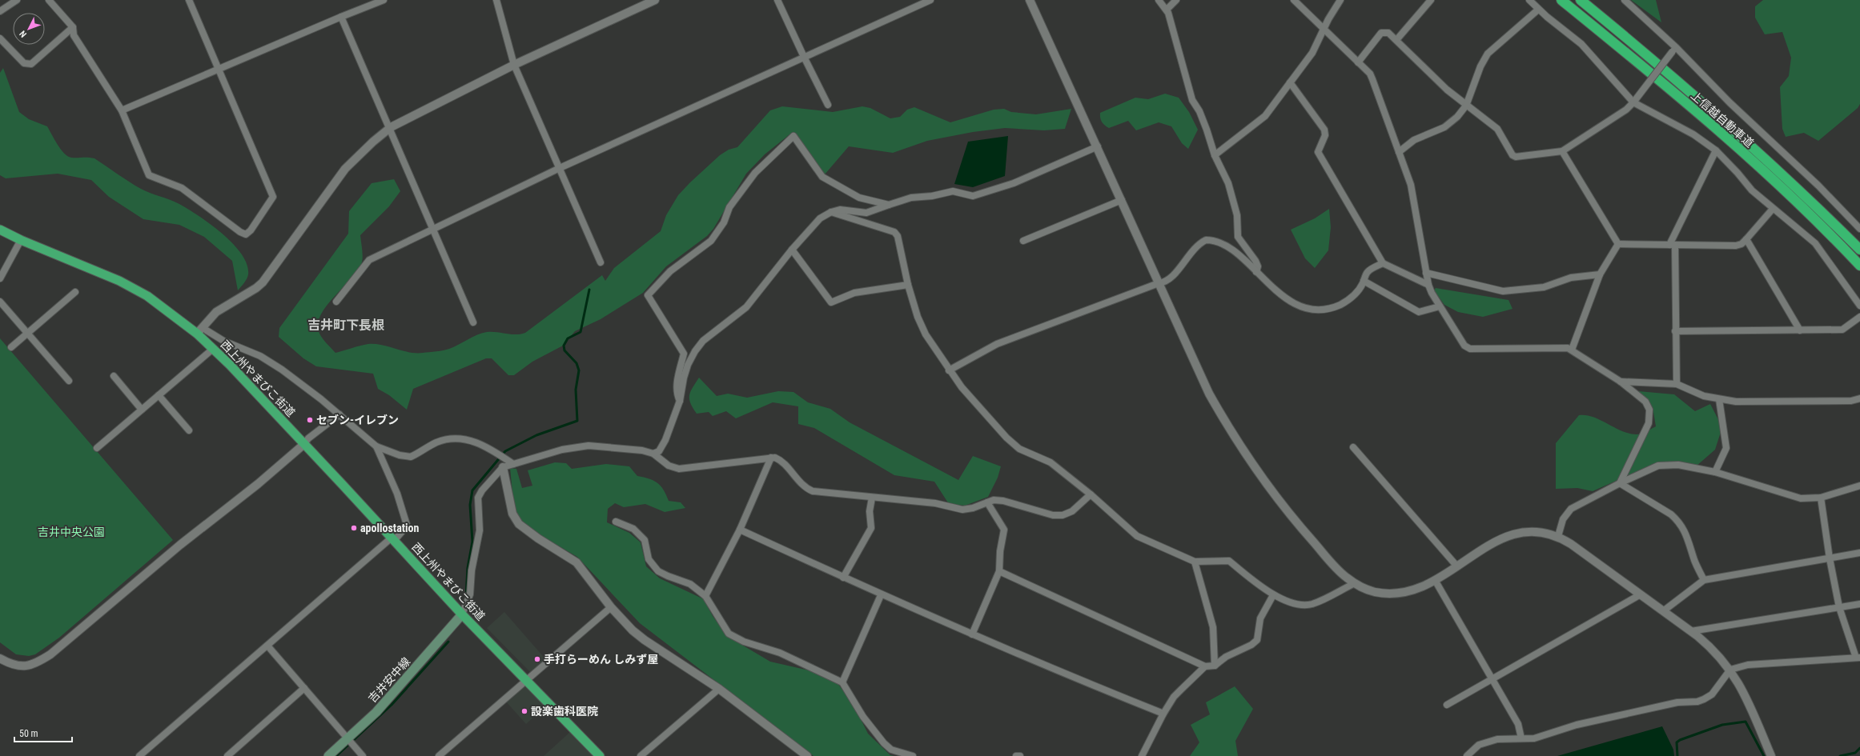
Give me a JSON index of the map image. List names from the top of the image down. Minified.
{"streets":{"highway":["上信越自動車道","西上州やまびこ街道"],"main road":["吉井安中線"]},"crossings":[["西上州やまびこ街道","吉井安中線"]],"districts":["吉井町下長根"],"parks":["吉井中央公園"],"places":["セブン-イレブン","apollostation","手打らーめん しみず屋","設楽歯科医院"],"scale_bar":"50 m","north":"bottom left"}
